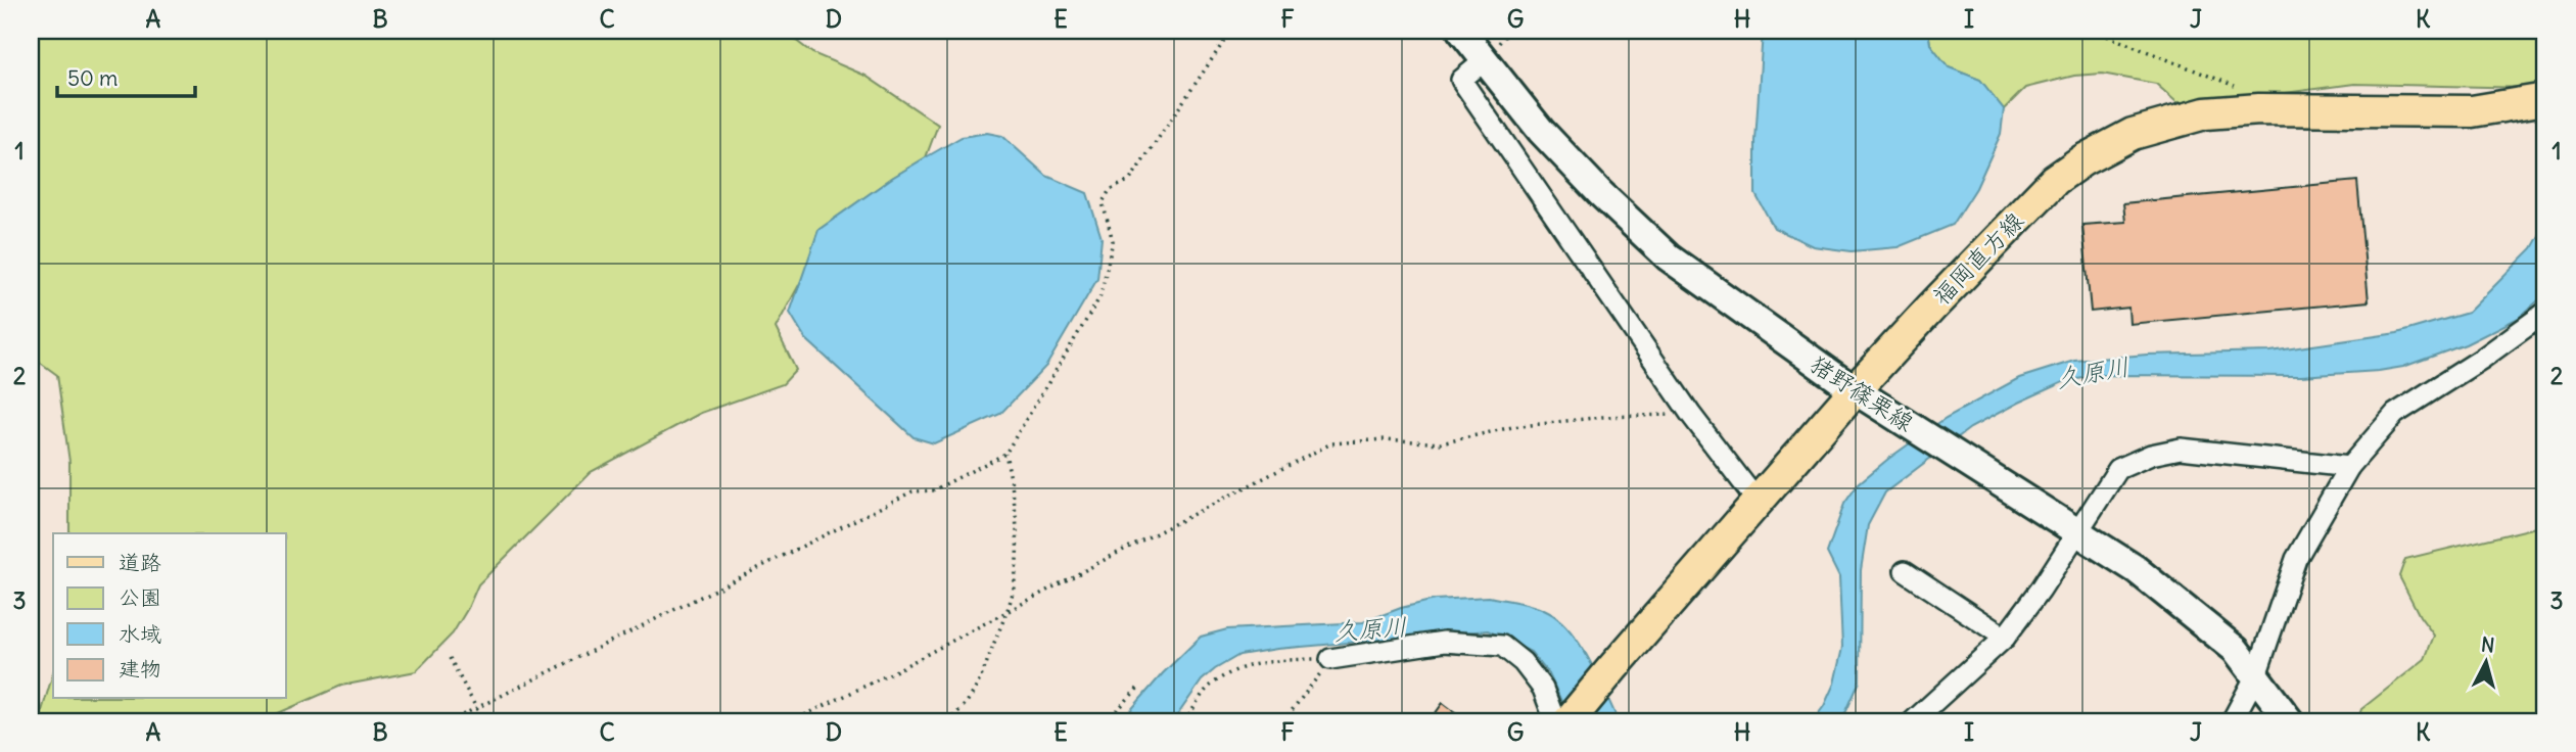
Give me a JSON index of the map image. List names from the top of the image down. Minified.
{"streets":{"main road":["福岡直方線","猪野篠栗線"]},"crossings":[["福岡直方線","猪野篠栗線"]],"water":["久原川"],"legend":["道路","公園","水域","建物"],"scale_bar":"50 m","north":"top","grid":{"columns":["A","B","C","D","E","F","G","H","I","J","K"],"rows":["1","2","3"]}}
